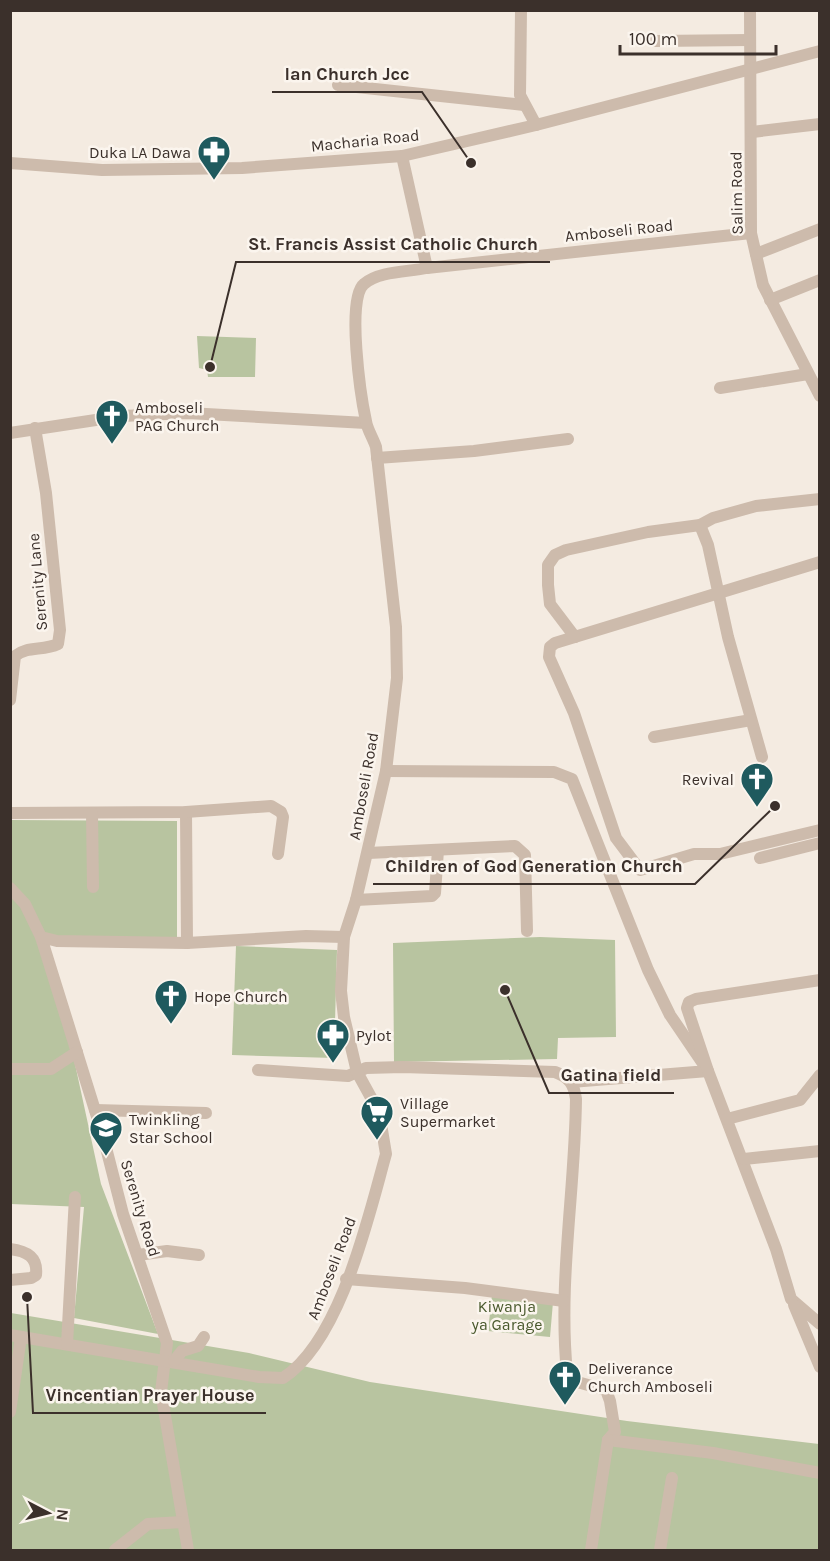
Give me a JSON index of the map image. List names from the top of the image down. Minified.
{"streets":{"street":["Macharia Road","Salim Road","Amboseli Road","Serenity Lane","Serenity Road"]},"crossings":[["Macharia Road","Salim Road"],["Salim Road","Amboseli Road"],["Amboseli Road","Serenity Road"]],"parks":["Kiwanja ya Garage"],"places":{"other":["Ian Church Jcc","St. Francis Assist Catholic Church","Children of God Generation Church","Gatina field","Vincentian Prayer House"],"pharmacy":["Duka LA Dawa","Pylot"],"church":["Amboseli PAG Church","Revival","Hope Church","Deliverance Church Amboseli"],"supermarket":["Village Supermarket"],"school or university":["Twinkling Star School"]},"scale_bar":"100 m","north":"right"}
